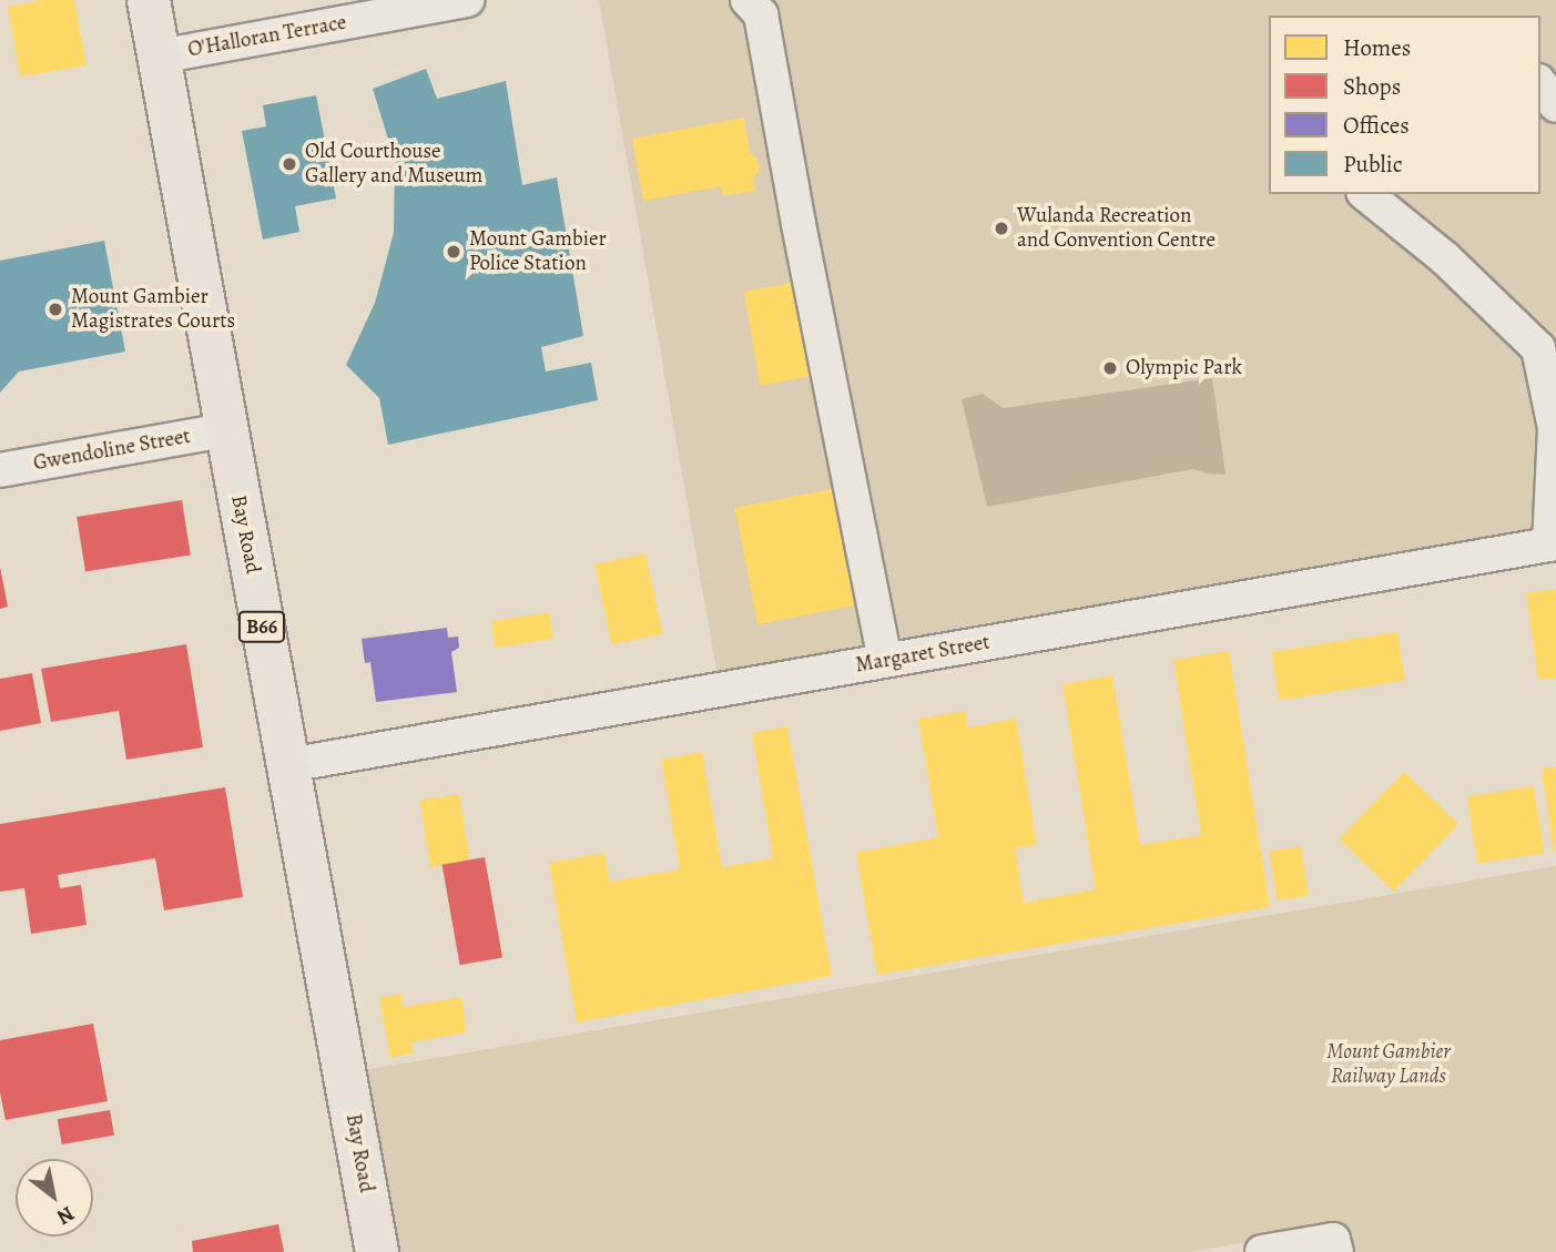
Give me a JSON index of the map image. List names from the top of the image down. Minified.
{"streets":{"main road":["Bay Road","B66"],"street":["O'Halloran Terrace","Gwendoline Street","Margaret Street"]},"crossings":[["O'Halloran Terrace","Bay Road"],["Gwendoline Street","Bay Road"],["Bay Road","Margaret Street"]],"parks":["Mount Gambier Railway Lands"],"places":["Old Courthouse Gallery and Museum","Wulanda Recreation and Convention Centre","Mount Gambier Police Station","Mount Gambier Magistrates Courts","Olympic Park"],"legend":["Homes","Shops","Offices","Public"],"north":"bottom right"}
